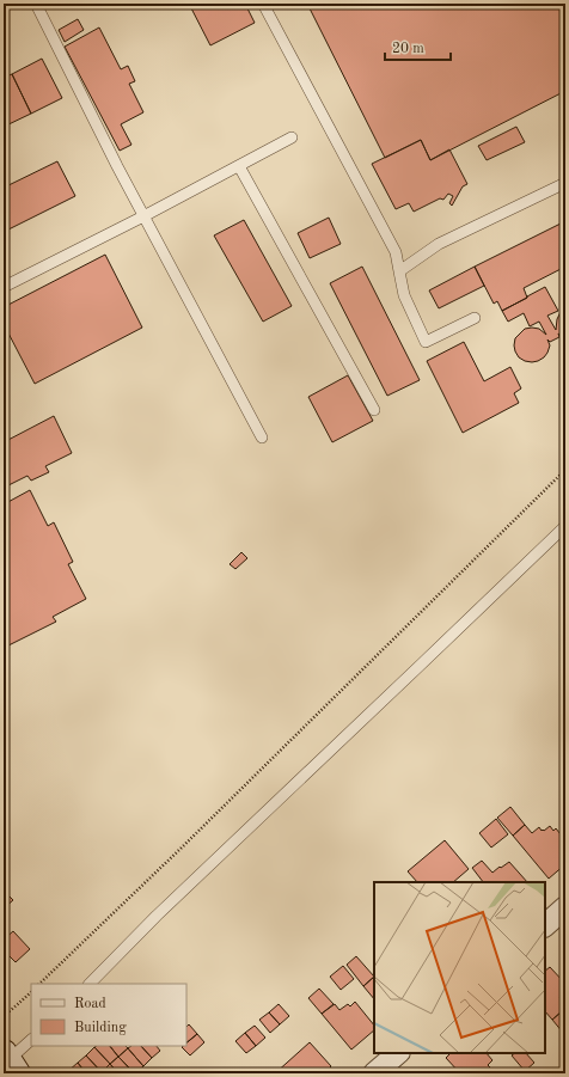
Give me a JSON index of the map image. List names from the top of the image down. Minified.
{"legend":["Road","Building"],"scale_bar":"20 m"}
